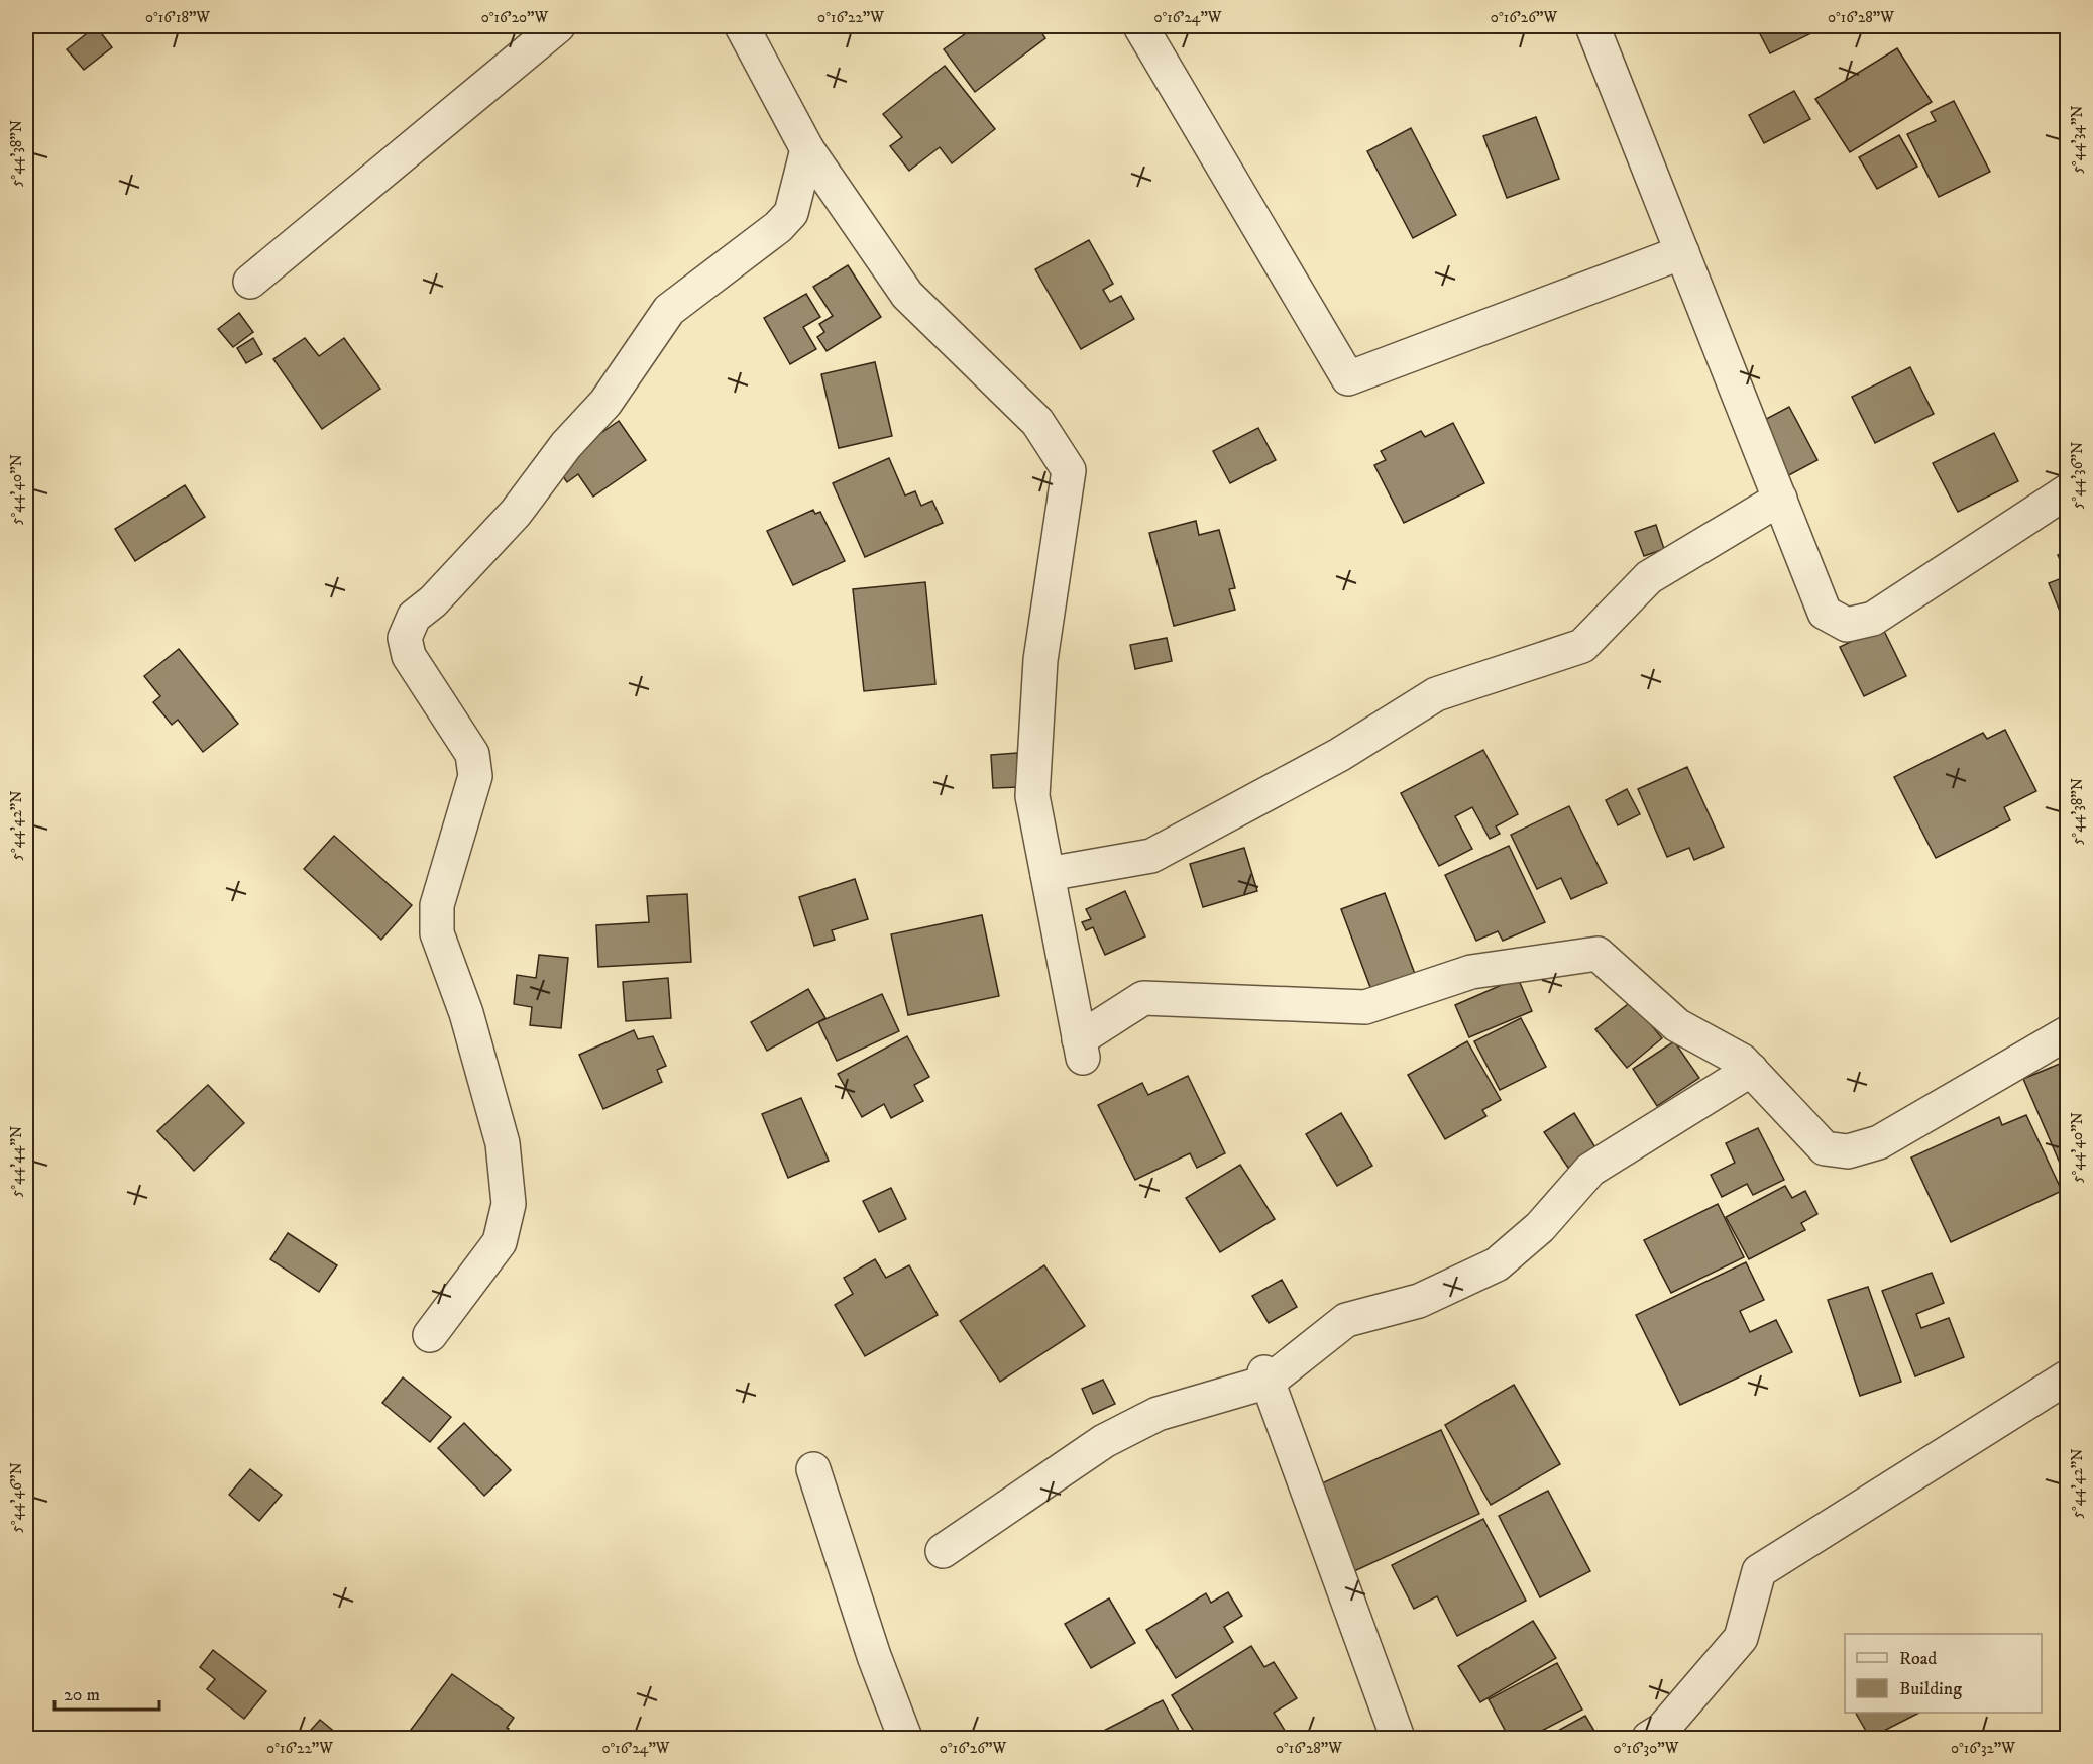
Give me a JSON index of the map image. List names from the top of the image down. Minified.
{"legend":["Road","Building"],"scale_bar":"20 m","coordinates":["0°16'18\"W","0°16'20\"W","0°16'22\"W","0°16'24\"W","0°16'26\"W","0°16'28\"W","5°44'34\"N","5°44'38\"N","5°44'36\"N","5°44'40\"N","5°44'42\"N","5°44'44\"N","5°44'46\"N","0°16'30\"W","0°16'32\"W"]}
